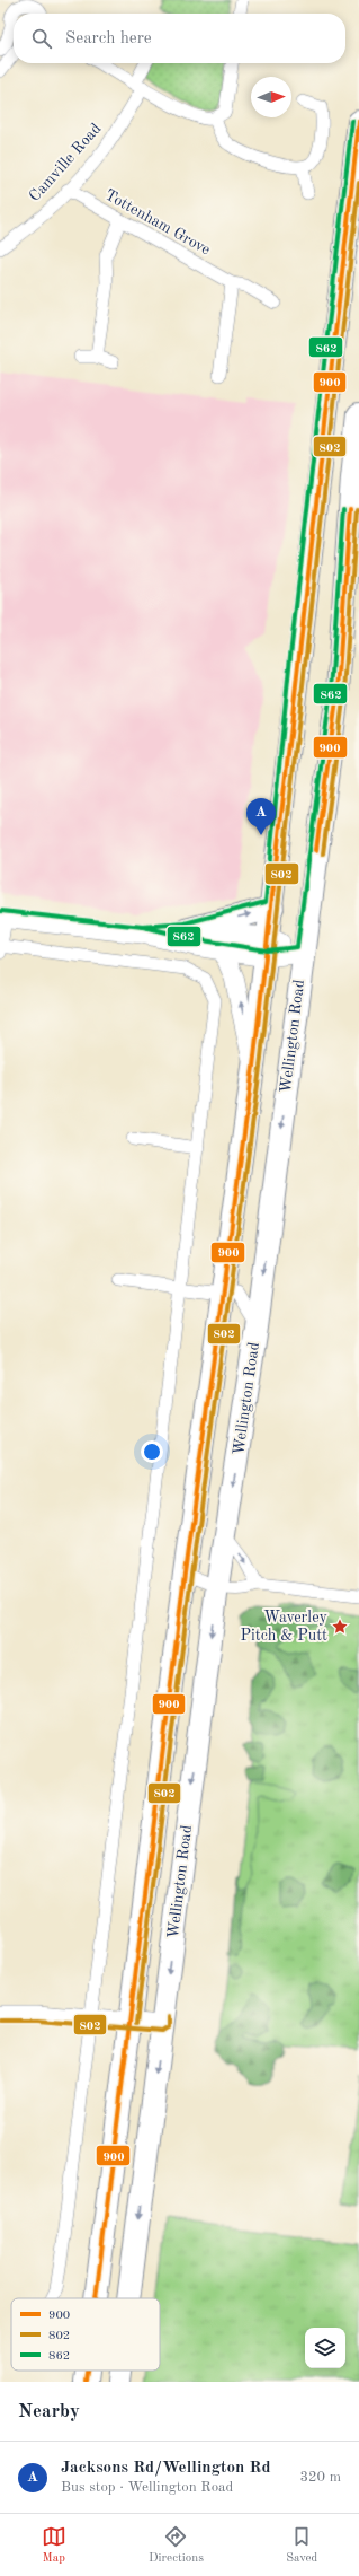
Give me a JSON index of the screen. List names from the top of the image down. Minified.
{"streets":{"highway":["Wellington Road"],"street":["Camville Road","Tottenham Grove"]},"crossings":[["Camville Road","Tottenham Grove"]],"places":{"place":["Waverley Pitch & Putt"]},"lines":["transit line 862","transit line 900","transit line 802"],"legend":["900","802","862"],"north":"right","page":{"search":"Search here","pins":"A","heading":"Nearby","list":[{"mark":"A","name":"Jacksons Rd/Wellington Rd","note":"Bus stop · Wellington Road","value":"320 m"}],"nav":["Map","Directions","Saved"]}}
